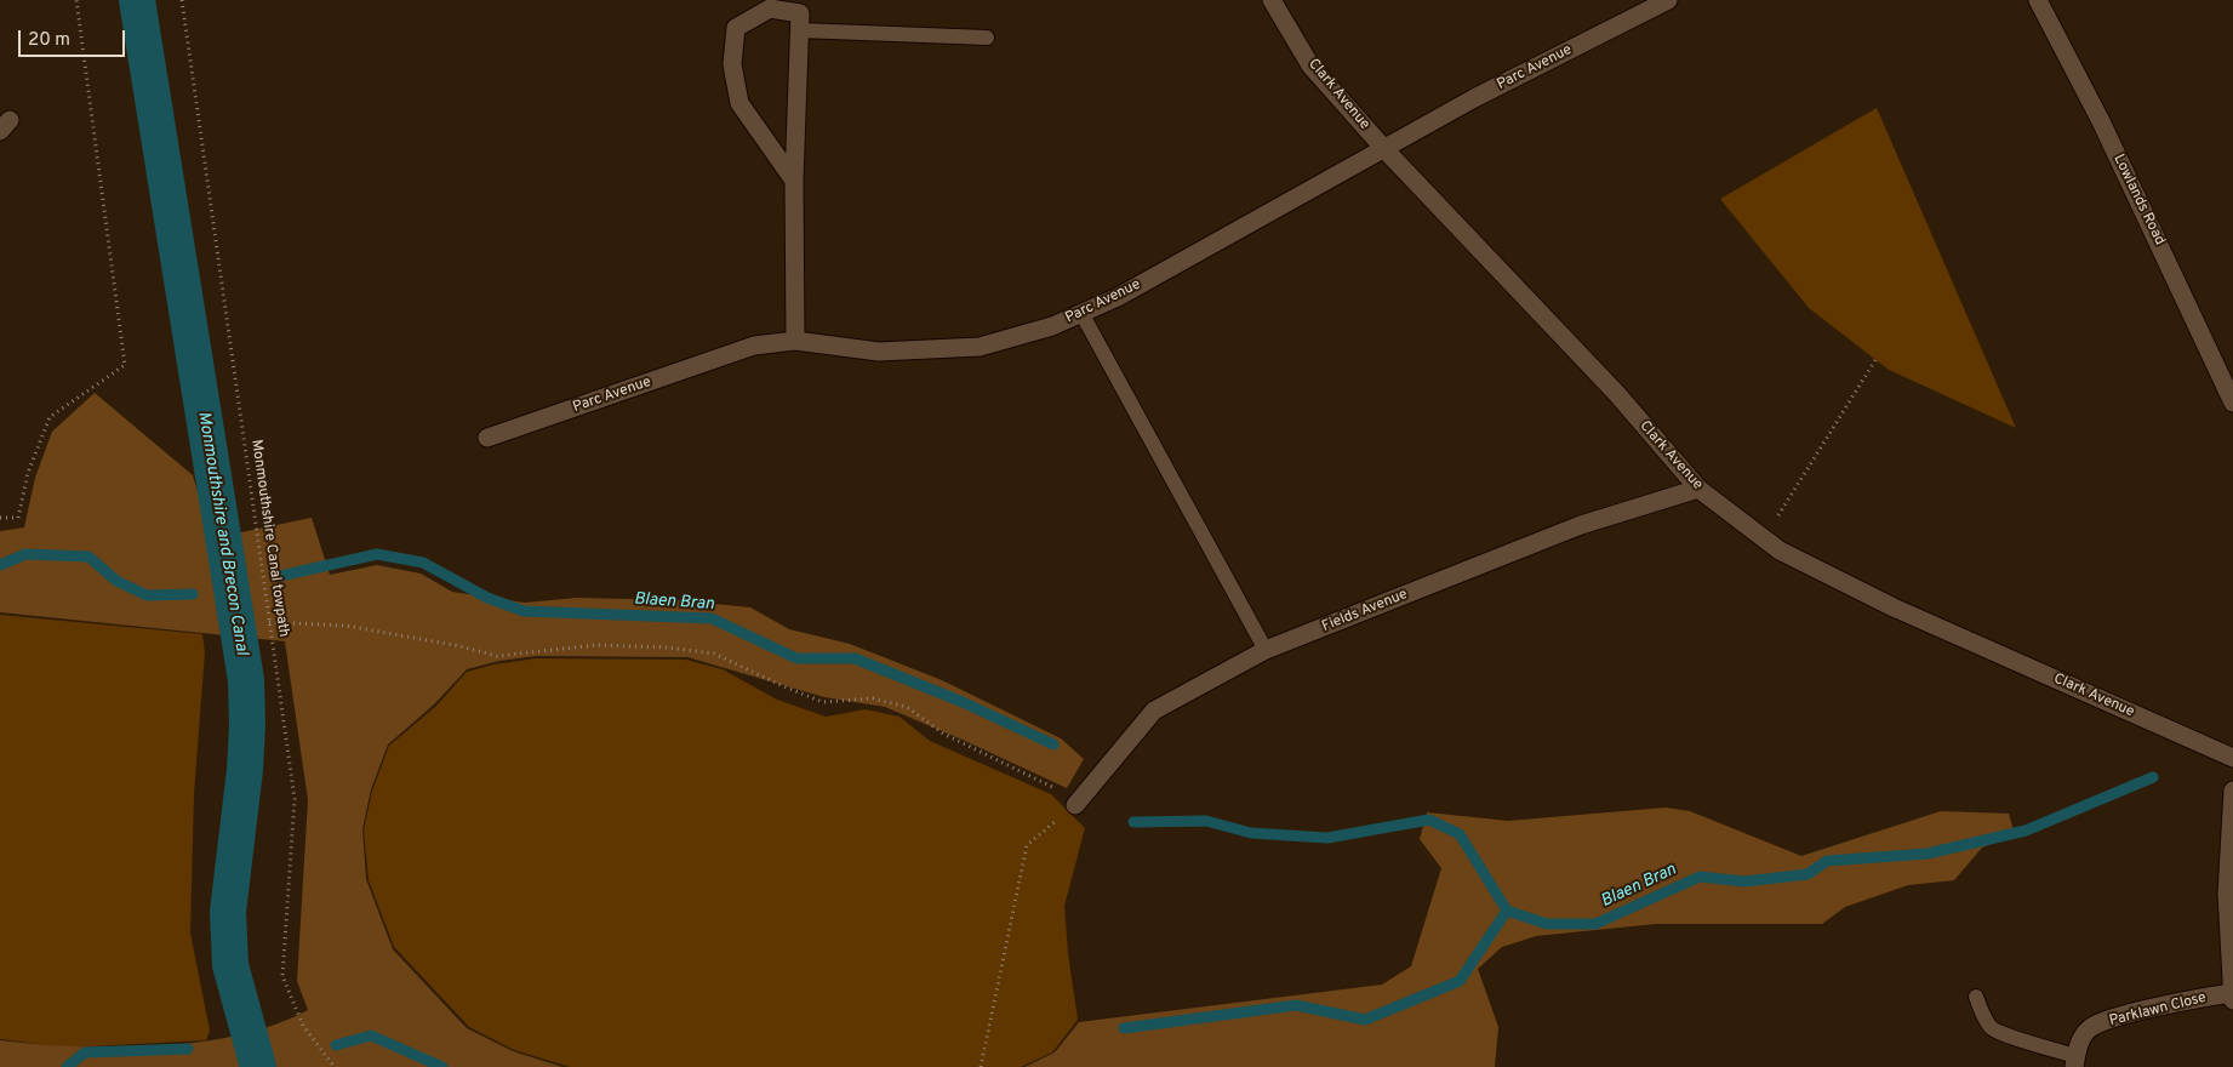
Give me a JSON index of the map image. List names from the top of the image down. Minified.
{"streets":{"street":["Parc Avenue","Clark Avenue","Lowlands Road","Fields Avenue","Parklawn Close"],"path":["Monmouthshire Canal towpath"]},"crossings":[["Parc Avenue","Clark Avenue"],["Clark Avenue","Fields Avenue"]],"water":["Monmouthshire and Brecon Canal","Blaen Bran"],"scale_bar":"20 m"}
